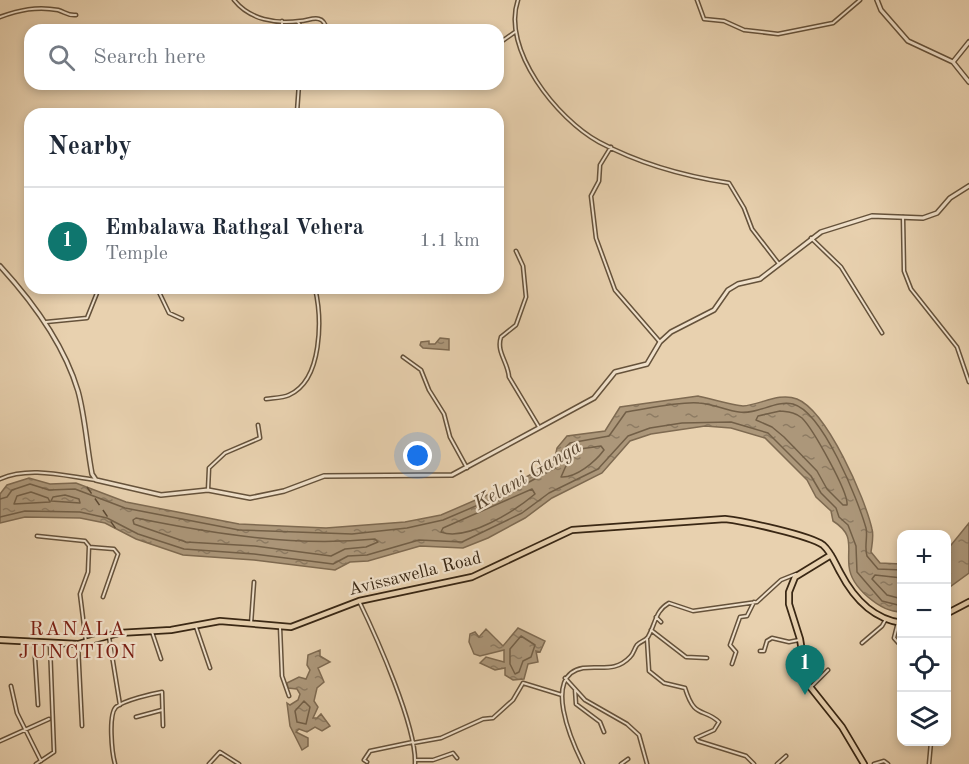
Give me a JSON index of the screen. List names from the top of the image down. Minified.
{"streets":{"main road":["Avissawella Road"]},"districts":["RANALA JUNCTION"],"water":["Kelani Ganga"],"page":{"search":"Search here","heading":"Nearby","list":[{"mark":"1","name":"Embalawa Rathgal Vehera","note":"Temple","value":"1.1 km"}],"map_buttons":["+","−"],"pins":"1"}}
